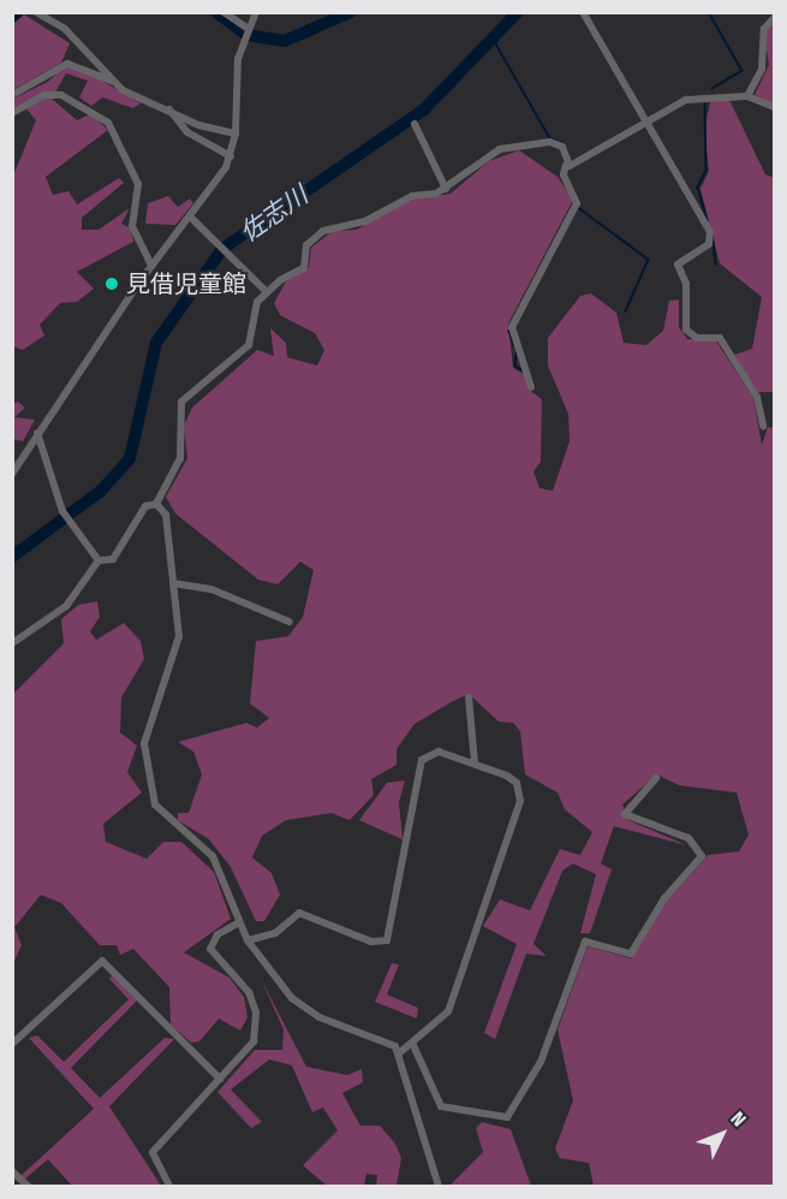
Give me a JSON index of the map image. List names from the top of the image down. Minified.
{"water":["佐志川"],"places":["見借児童館"],"north":"top right"}
